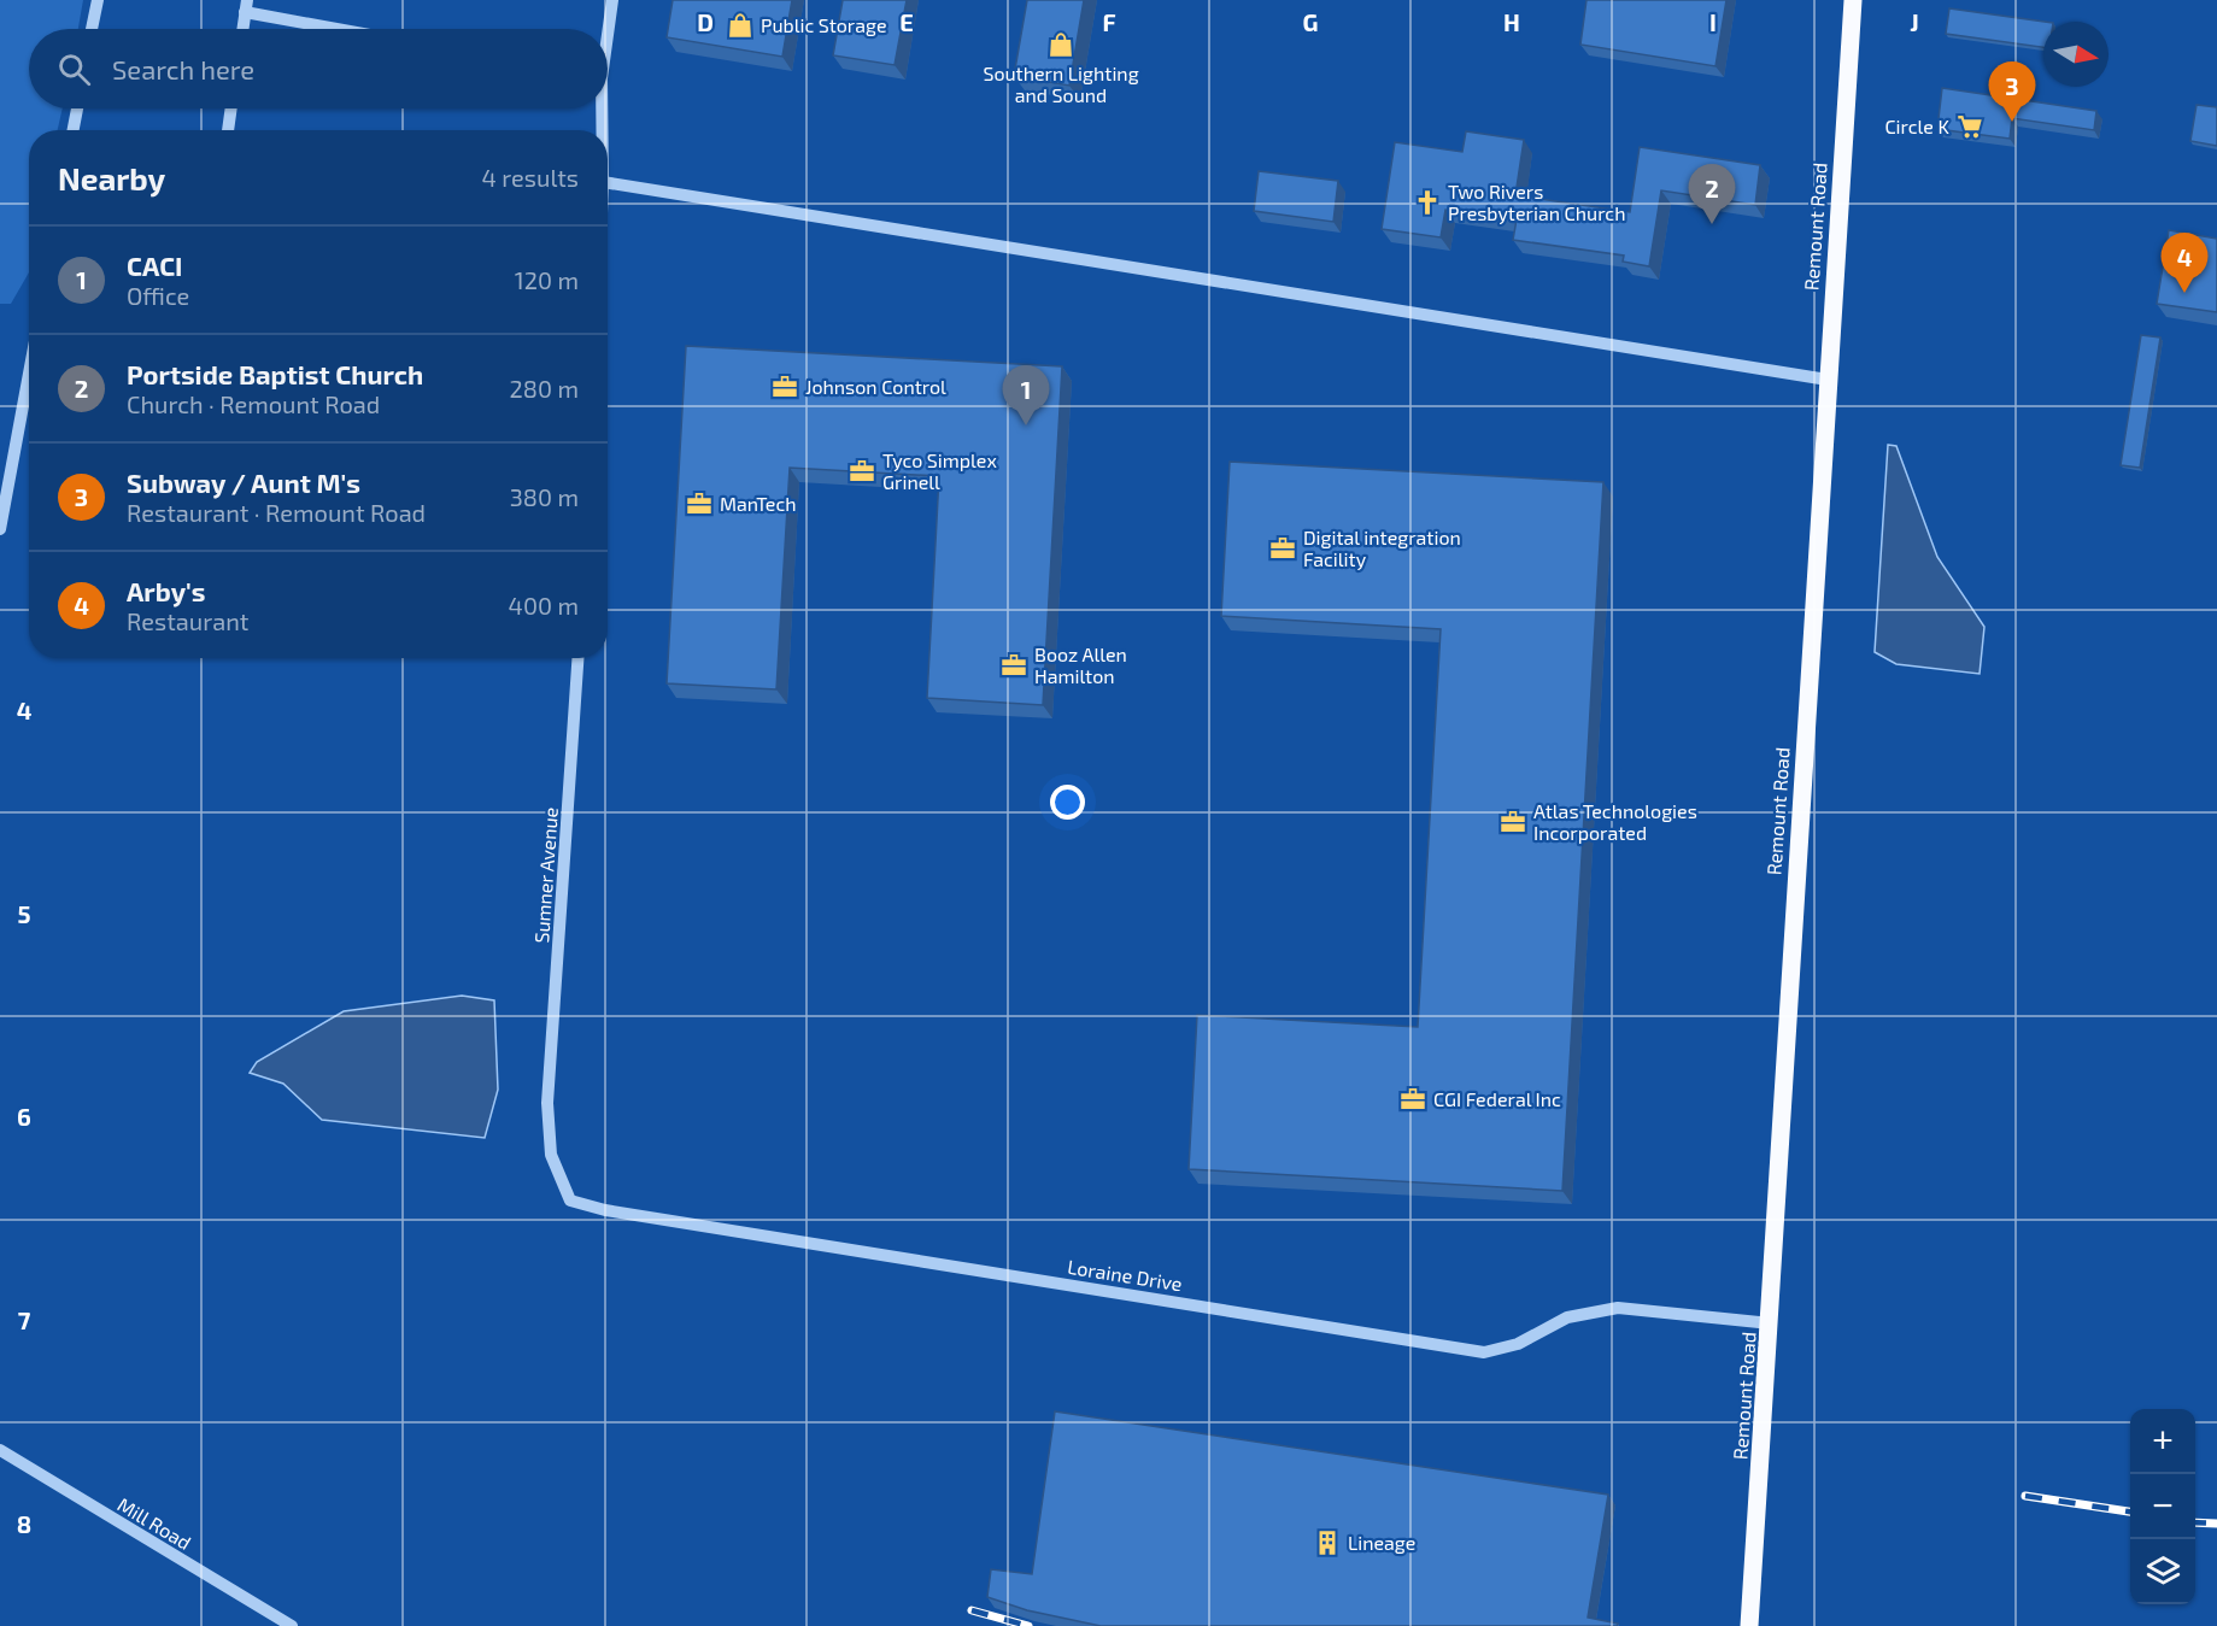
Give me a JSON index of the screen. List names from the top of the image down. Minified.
{"streets":{"main road":["Remount Road"],"street":["Sumner Avenue","Loraine Drive","Mill Road"]},"crossings":[["Remount Road","Loraine Drive"],["Sumner Avenue","Loraine Drive"]],"places":{"shop":["Public Storage","Southern Lighting and Sound"],"supermarket":["Circle K"],"church":["Two Rivers Presbyterian Church"],"office":["Johnson Control","Tyco Simplex Grinell","ManTech","Digital integration Facility","Booz Allen Hamilton","Atlas Technologies Incorporated","CGI Federal Inc"],"building":["Lineage"]},"north":"right","page":{"search":"Search here","pins":["3","2","4","1"],"heading":["Nearby","4 results"],"list":[{"mark":"1","name":"CACI","note":"Office","value":"120 m"},{"mark":"2","name":"Portside Baptist Church","note":"Church · Remount Road","value":"280 m"},{"mark":"3","name":"Subway / Aunt M's","note":"Restaurant · Remount Road","value":"380 m"},{"mark":"4","name":"Arby's","note":"Restaurant","value":"400 m"}],"map_buttons":["+","−"]},"grid":{"columns":["D","E","F","G","H","I","J"],"rows":["4","5","6","7","8"]}}
